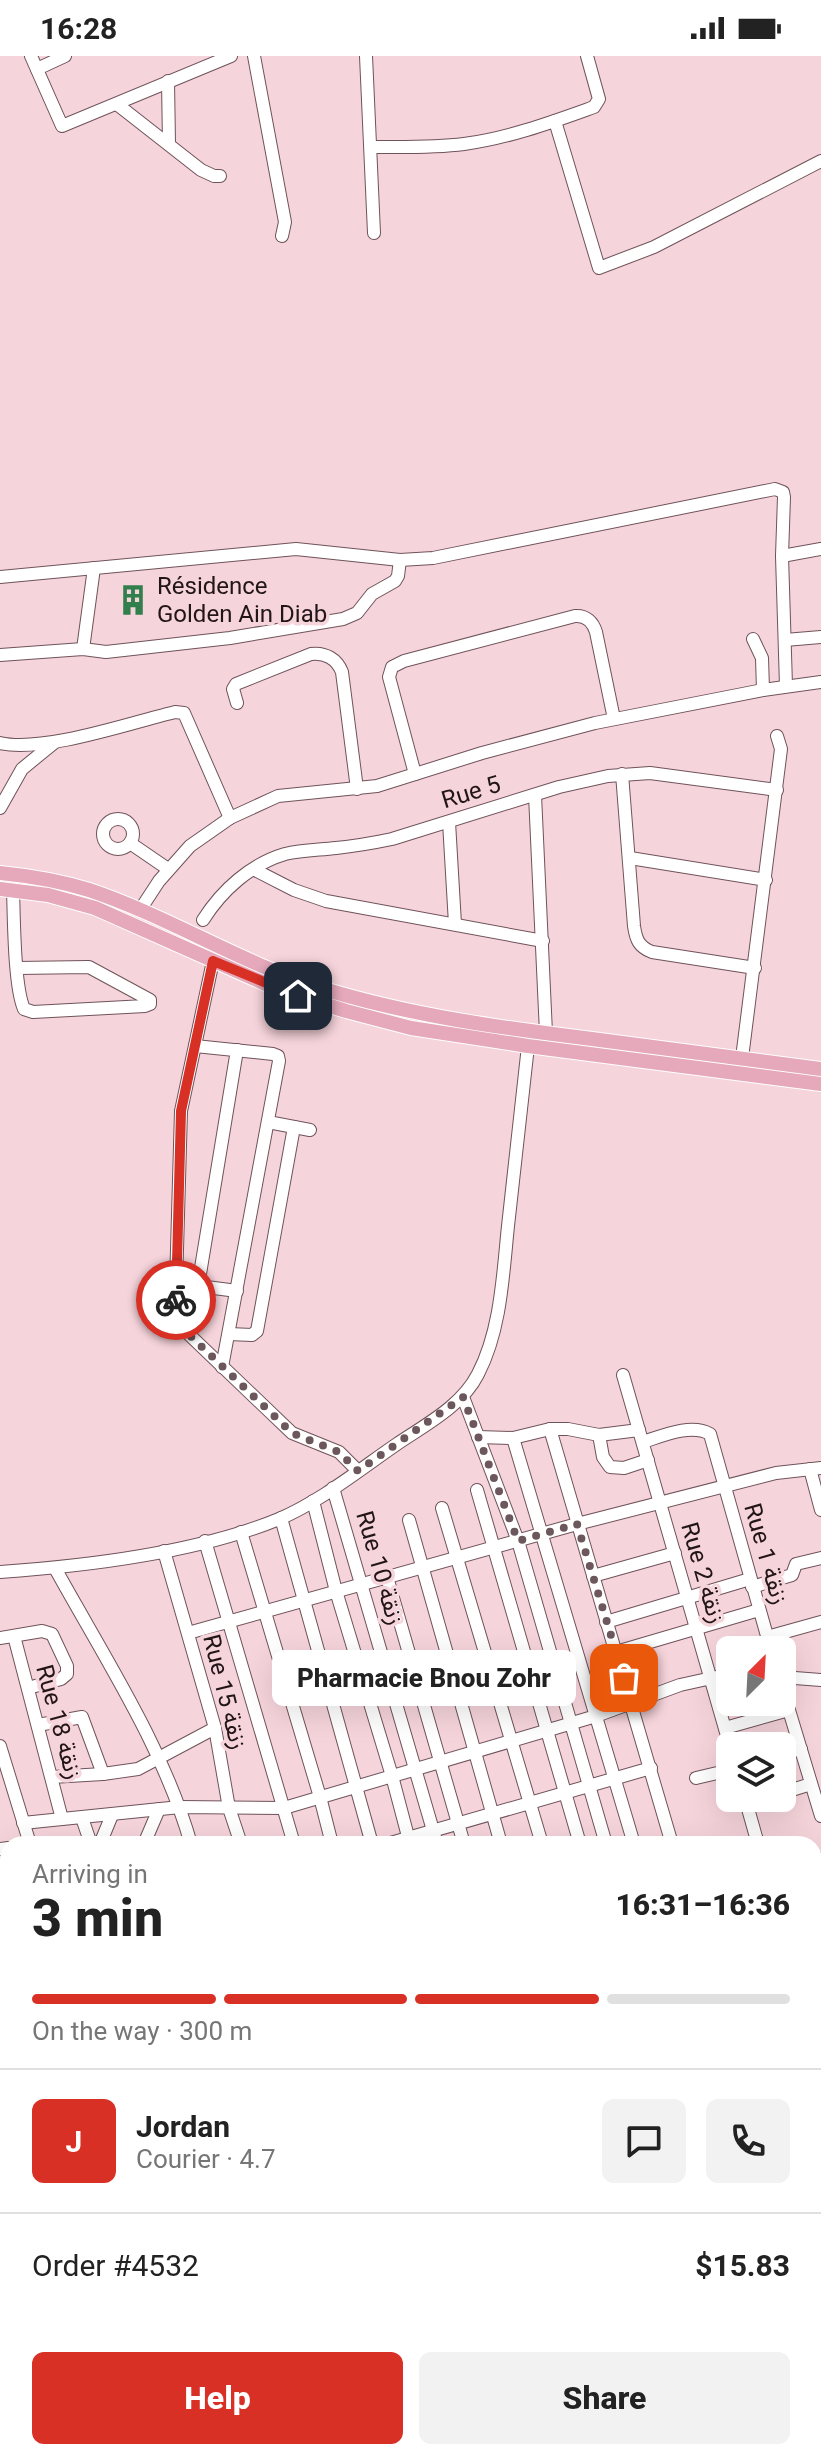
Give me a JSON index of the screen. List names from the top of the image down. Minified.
{"streets":{"street":["Rue 5","Rue 1 زنقة","Rue 10 زنقة","Rue 2 زنقة","Rue 15 زنقة","Rue 18 زنقة"]},"crossings":[["Rue 1 زنقة","Rue 10 زنقة"],["Rue 1 زنقة","Rue 2 زنقة"],["Rue 1 زنقة","Rue 15 زنقة"]],"places":{"building":["Résidence Golden Ain Diab"],"other":["Pharmacie Bnou Zohr"]},"north":"top right","page":{"status":"16:28","bubble":"Pharmacie Bnou Zohr","heading":["3 min","Arriving in","16:31–16:36"],"panel":["Jordan","Courier · 4.7","Order #4532","$15.83"],"bar":"On the way · 300 m","round":"J","buttons":["Help","Share"]}}
